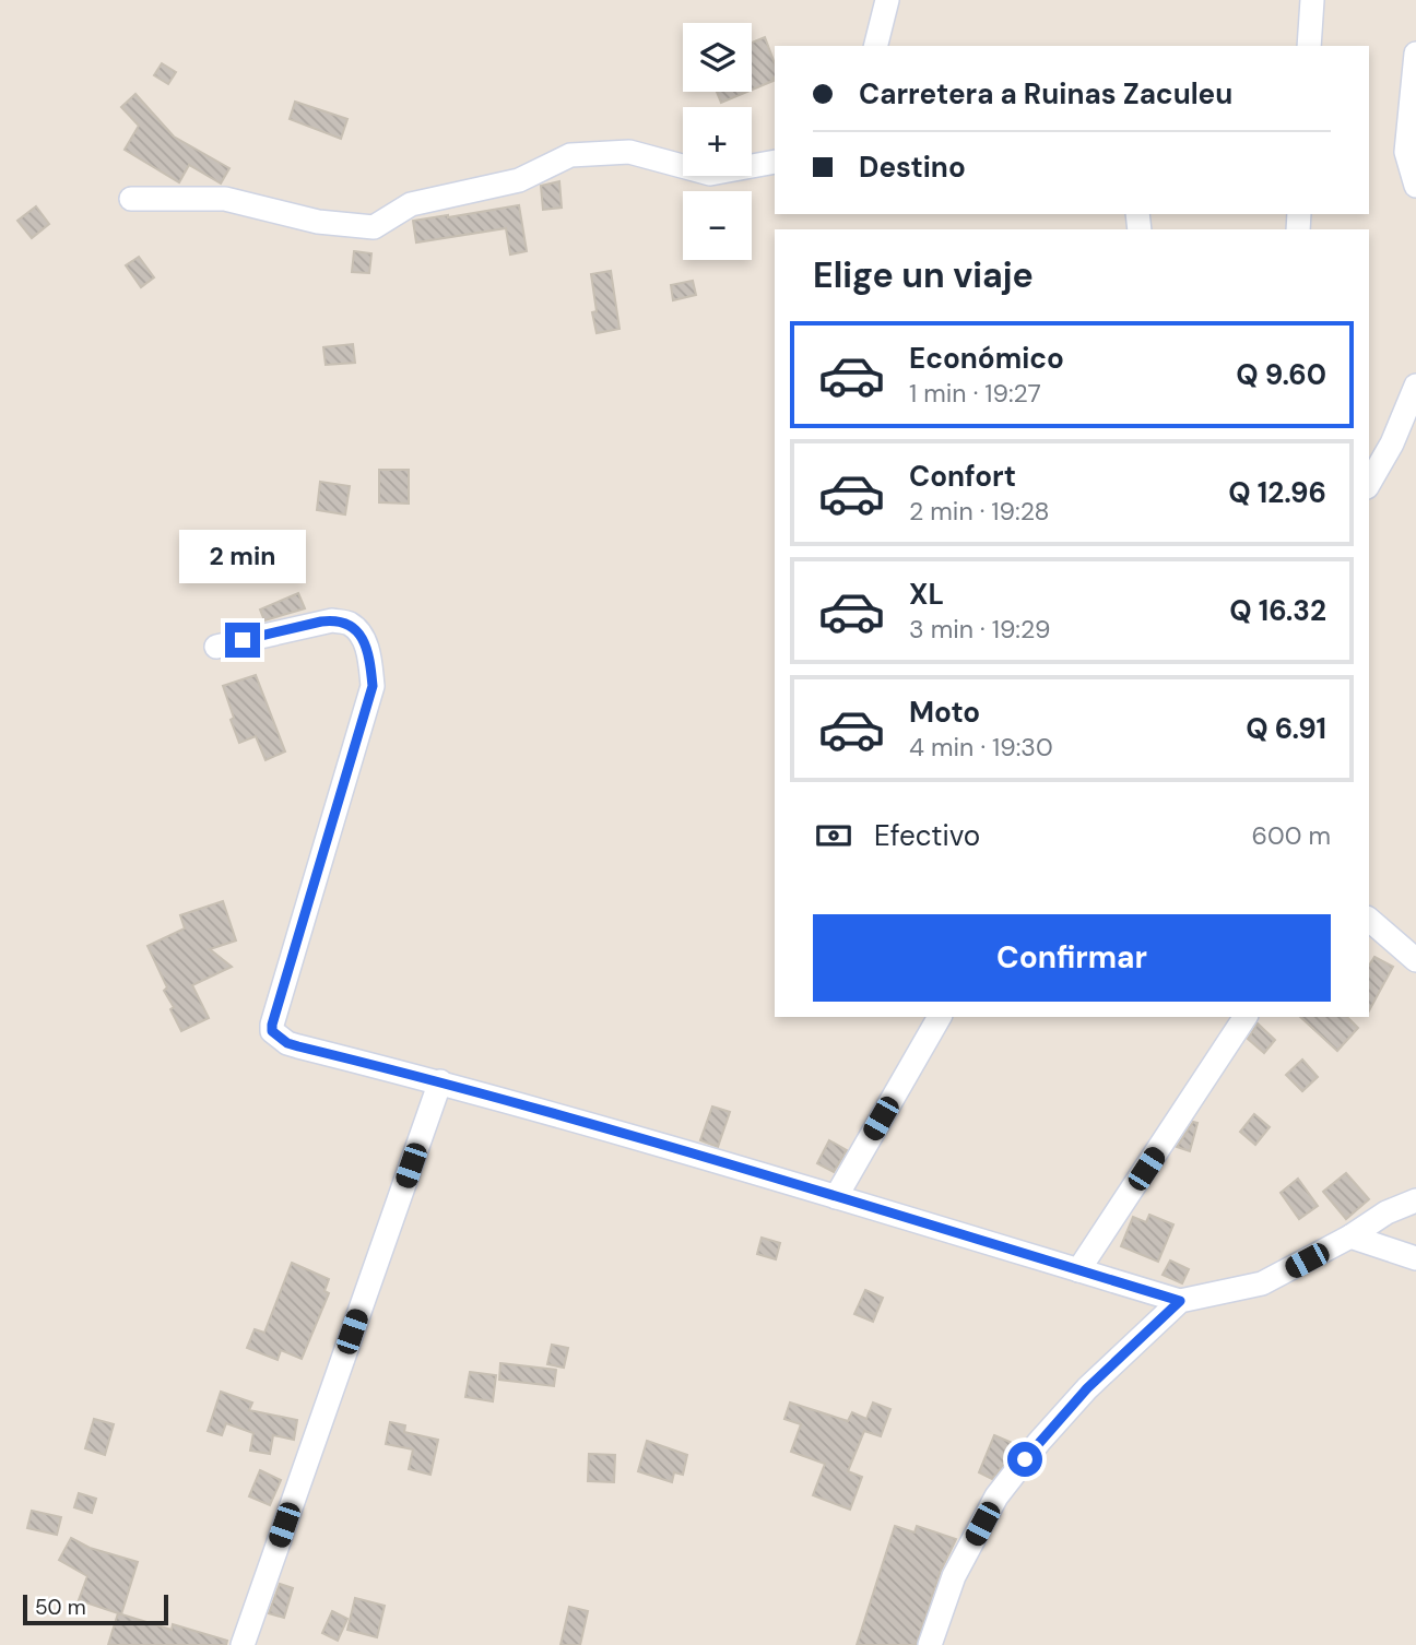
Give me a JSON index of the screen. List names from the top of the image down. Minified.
{"scale_bar":"50 m","page":{"map_buttons":["+","−"],"banner":["Carretera a Ruinas Zaculeu","Destino"],"heading":"Elige un viaje","list":[{"name":"Económico","note":"1 min · 19:27","value":"Q 9.60"},{"name":"Confort","note":"2 min · 19:28","value":"Q 12.96"},{"name":"XL","note":"3 min · 19:29","value":"Q 16.32"},{"name":"Moto","note":"4 min · 19:30","value":"Q 6.91"}],"bubble":"2 min","pay":["Efectivo","600 m"],"buttons":"Confirmar","scale":"50 m"}}
